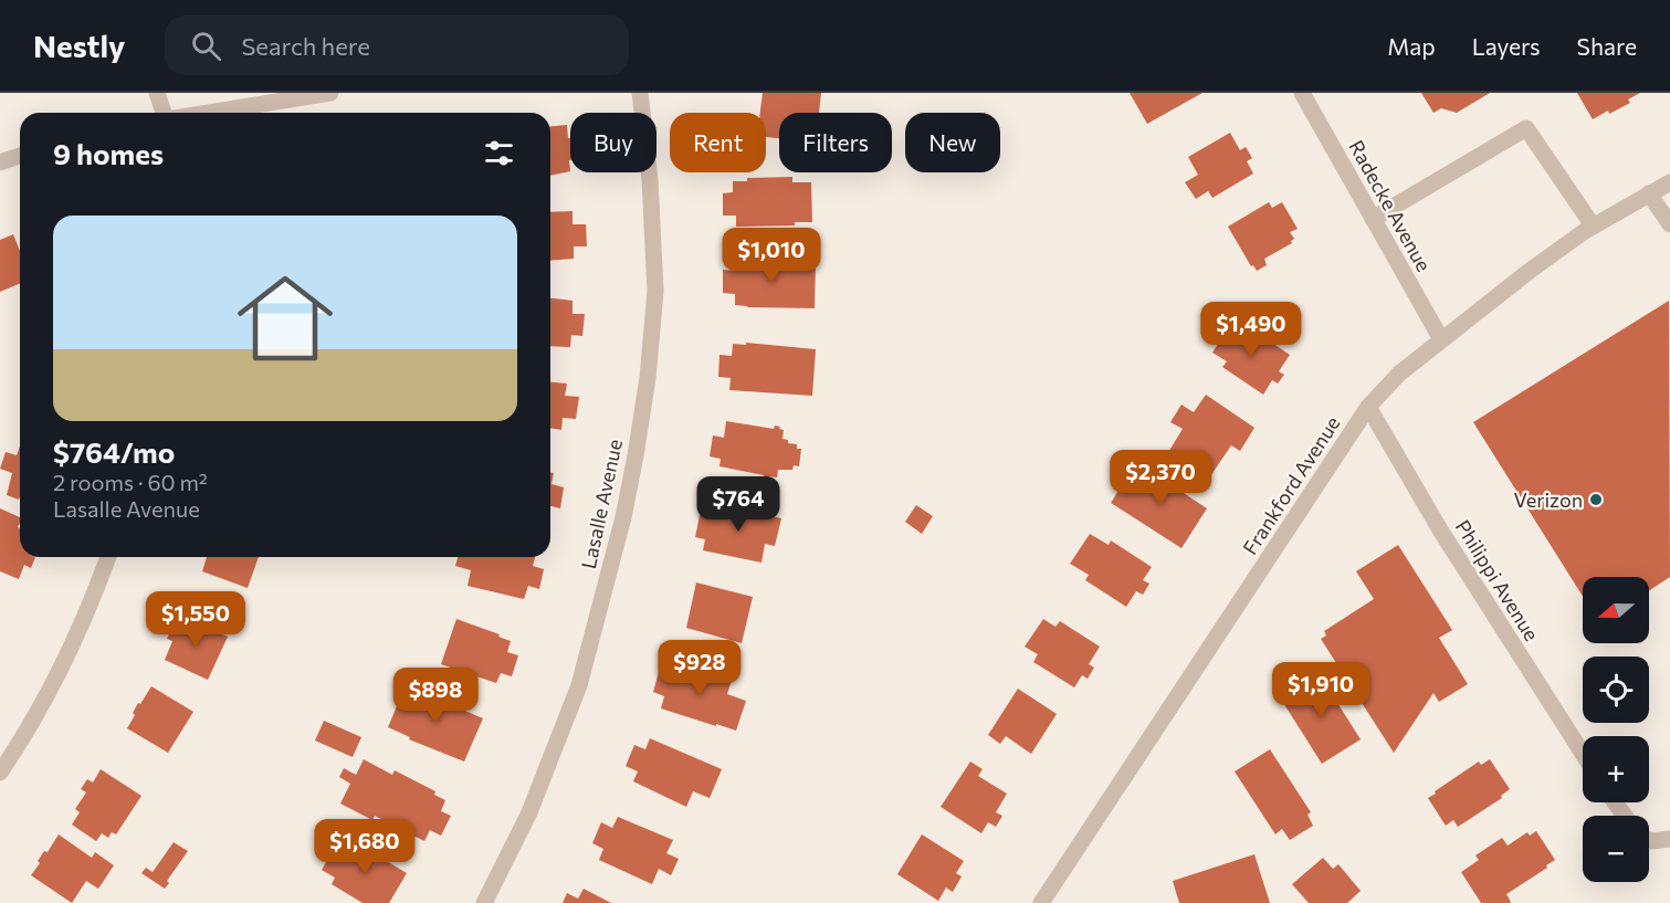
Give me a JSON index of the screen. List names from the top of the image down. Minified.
{"streets":{"street":["Radecke Avenue","Frankford Avenue","Lasalle Avenue","Philippi Avenue"]},"crossings":[["Radecke Avenue","Frankford Avenue"],["Frankford Avenue","Philippi Avenue"]],"places":["Verizon"],"north":"left","page":{"header":"Nestly","search":"Search here","nav":["Map","Layers","Share"],"chip":["Buy","Rent","Filters","New"],"heading":"9 homes","list":[{"name":"$764/mo","note":"2 rooms · 60 m² · Lasalle Avenue"}],"price":["$1,010","$1,490","$2,370","$764","$1,550","$928","$1,910","$898","$1,680"],"map_buttons":["+","−"]}}
